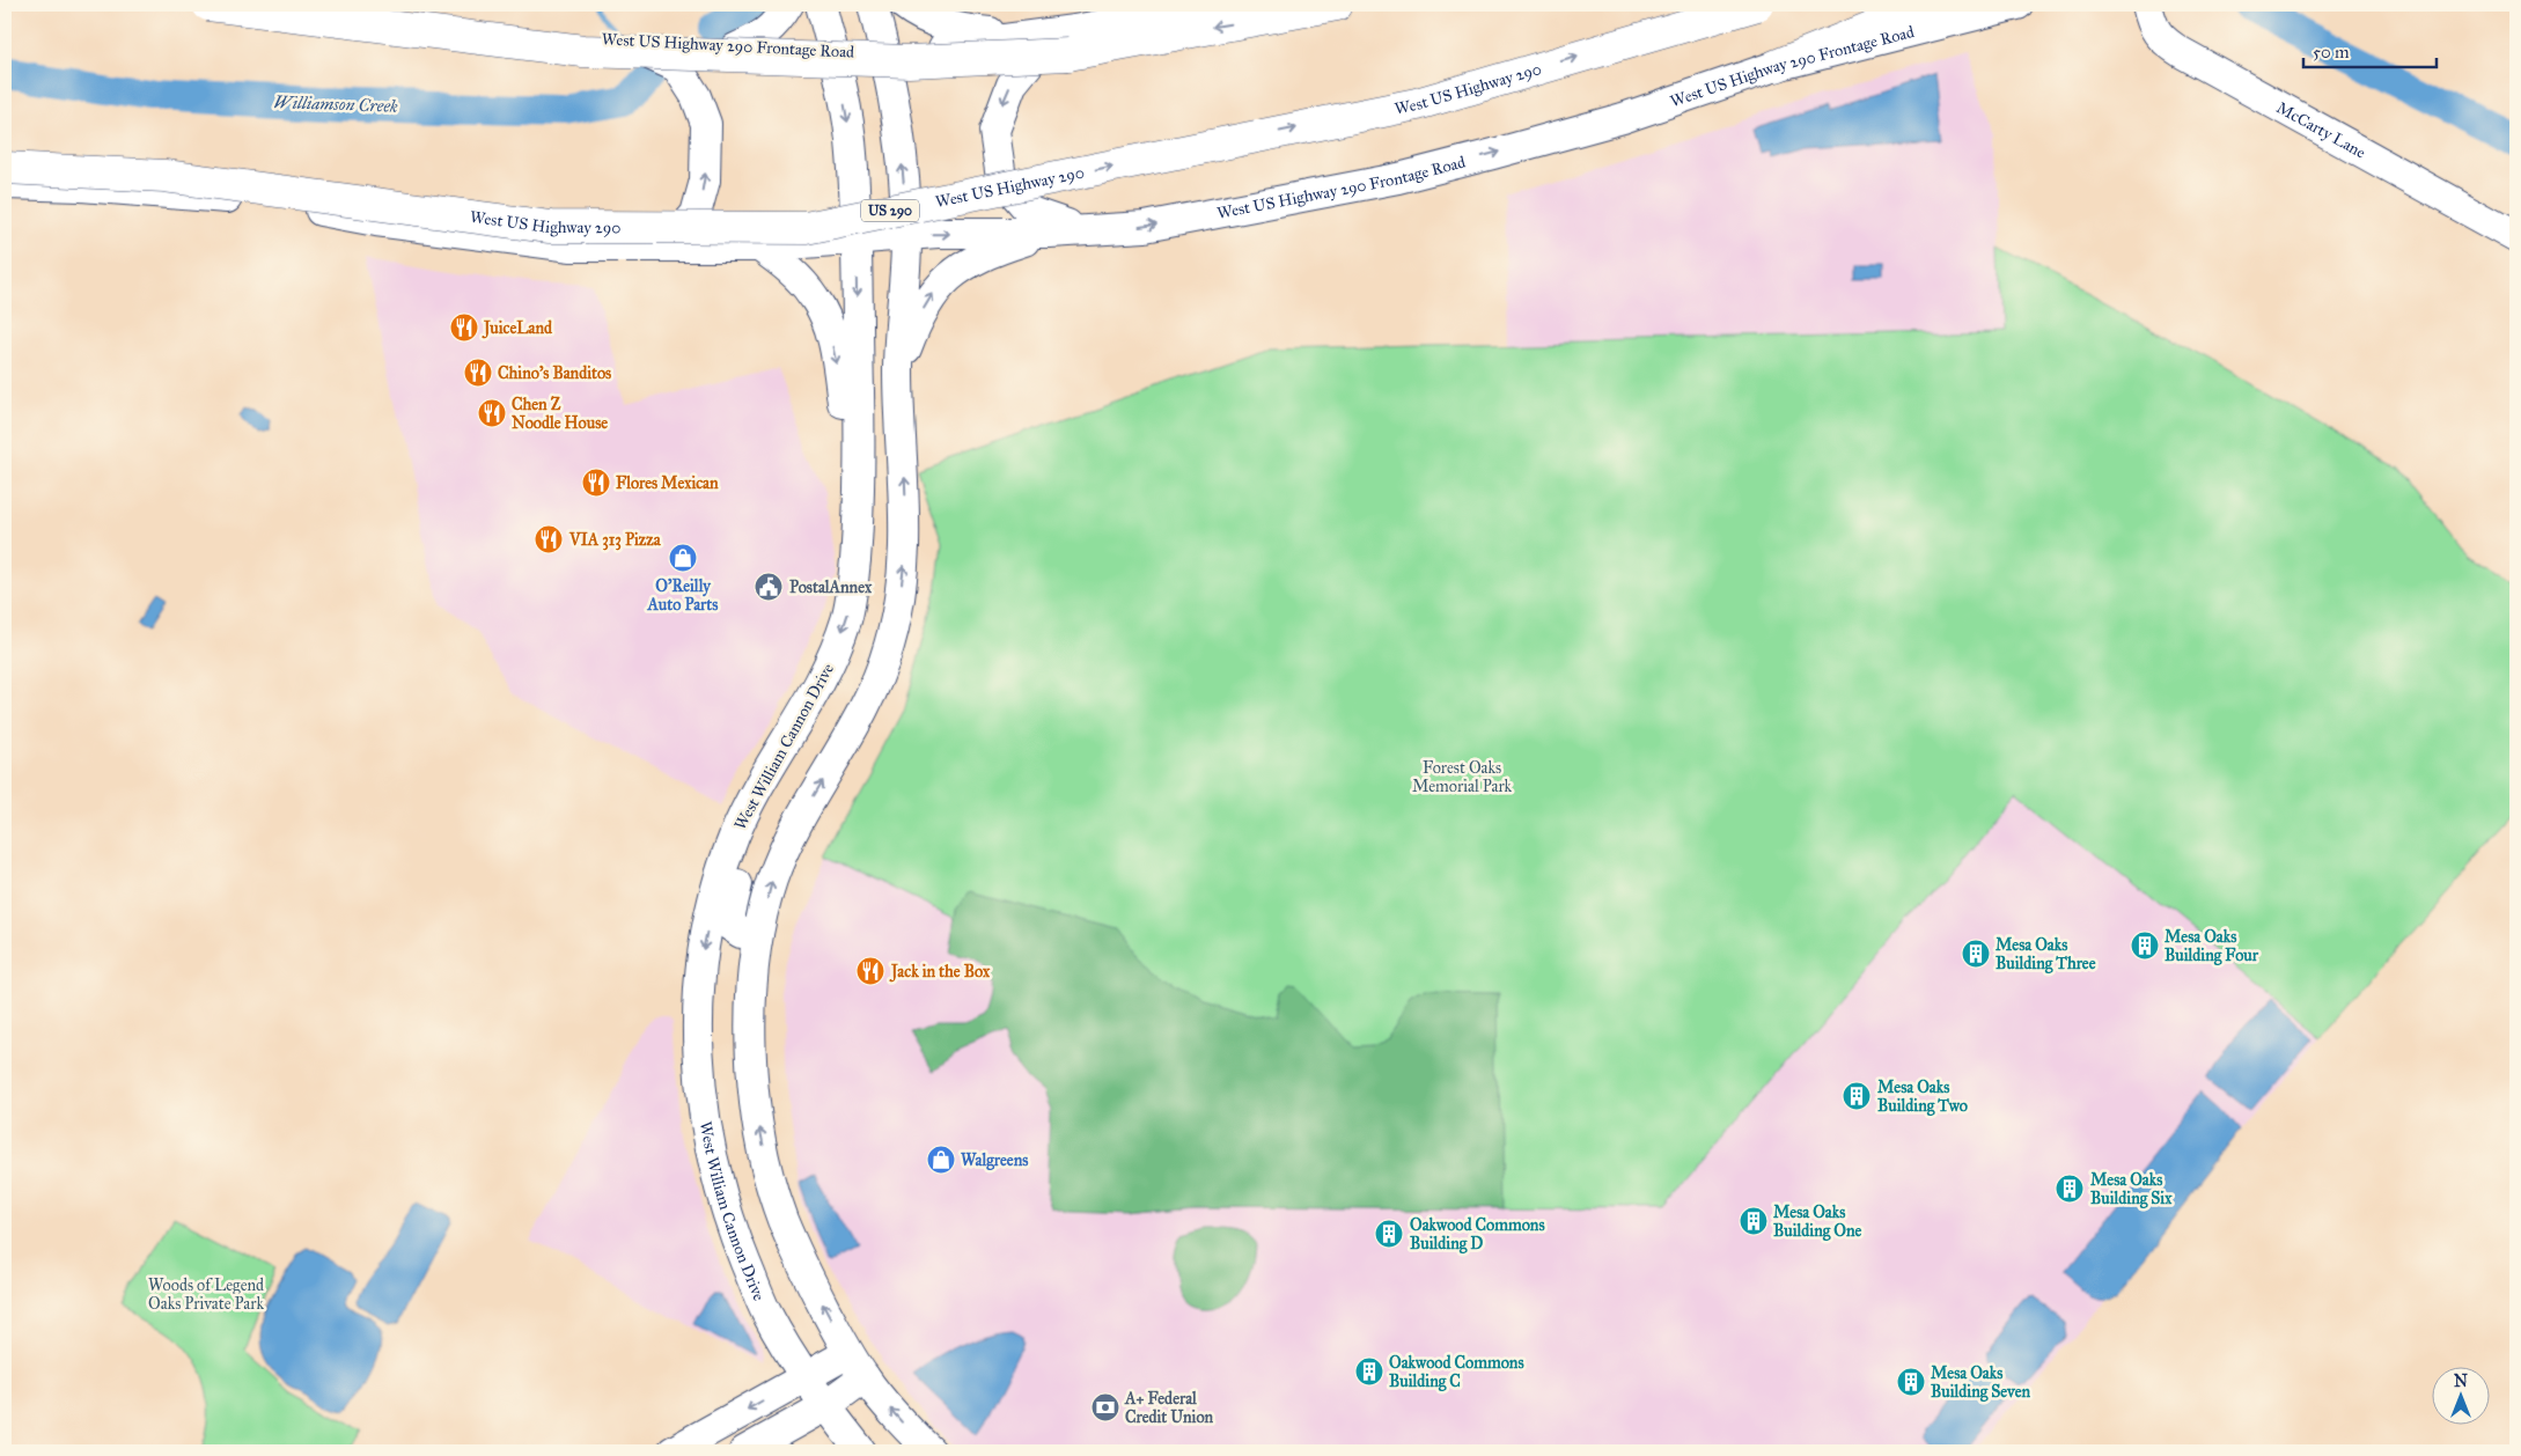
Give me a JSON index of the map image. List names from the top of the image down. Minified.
{"streets":{"highway":["West US Highway 290","US 290"],"main road":["West US Highway 290 Frontage Road","McCarty Lane","West William Cannon Drive"]},"crossings":[["West US Highway 290 Frontage Road","West US Highway 290"],["West US Highway 290 Frontage Road","West William Cannon Drive"]],"water":["Williamson Creek"],"parks":["Forest Oaks Memorial Park","Woods of Legend Oaks Private Park"],"places":{"restaurant":["JuiceLand","Chino's Banditos","Chen Z Noodle House","Flores Mexican","VIA 313 Pizza","Jack in the Box"],"shop":["O'Reilly Auto Parts","Walgreens"],"public building":["PostalAnnex"],"building":["Mesa Oaks Building Four","Mesa Oaks Building Three","Mesa Oaks Building Two","Mesa Oaks Building Six","Mesa Oaks Building One","Oakwood Commons Building D","Oakwood Commons Building C","Mesa Oaks Building Seven"],"bank":["A+ Federal Credit Union"]},"scale_bar":"50 m","north":"top"}
